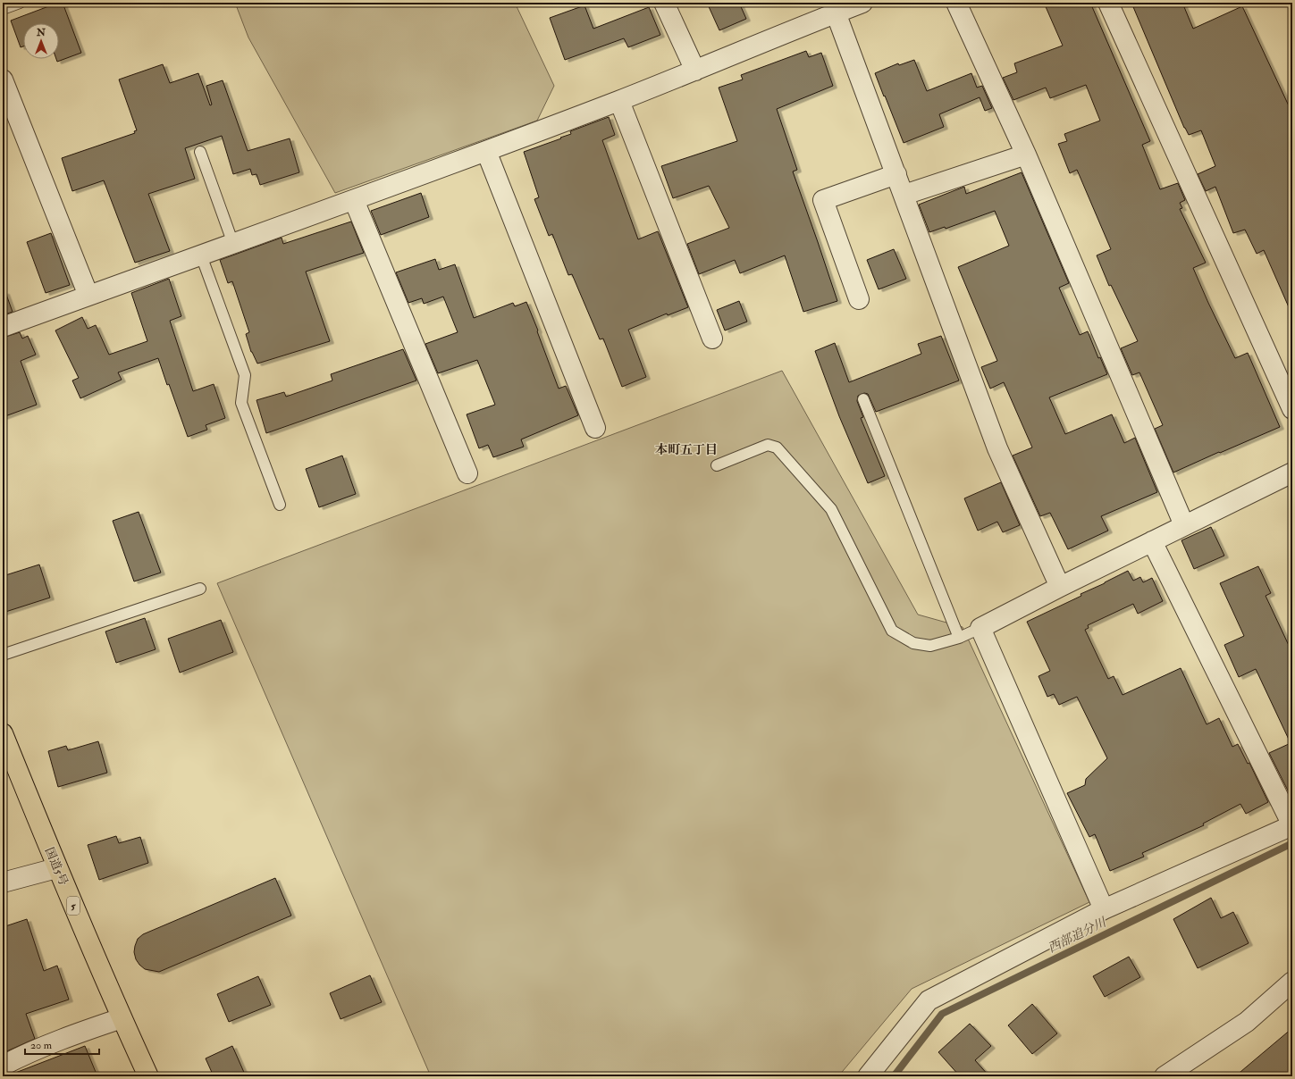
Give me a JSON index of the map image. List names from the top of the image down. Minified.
{"streets":{"highway":["国道5号","5"]},"districts":["本町五丁目"],"water":["西部追分川"],"scale_bar":"20 m","north":"top"}
